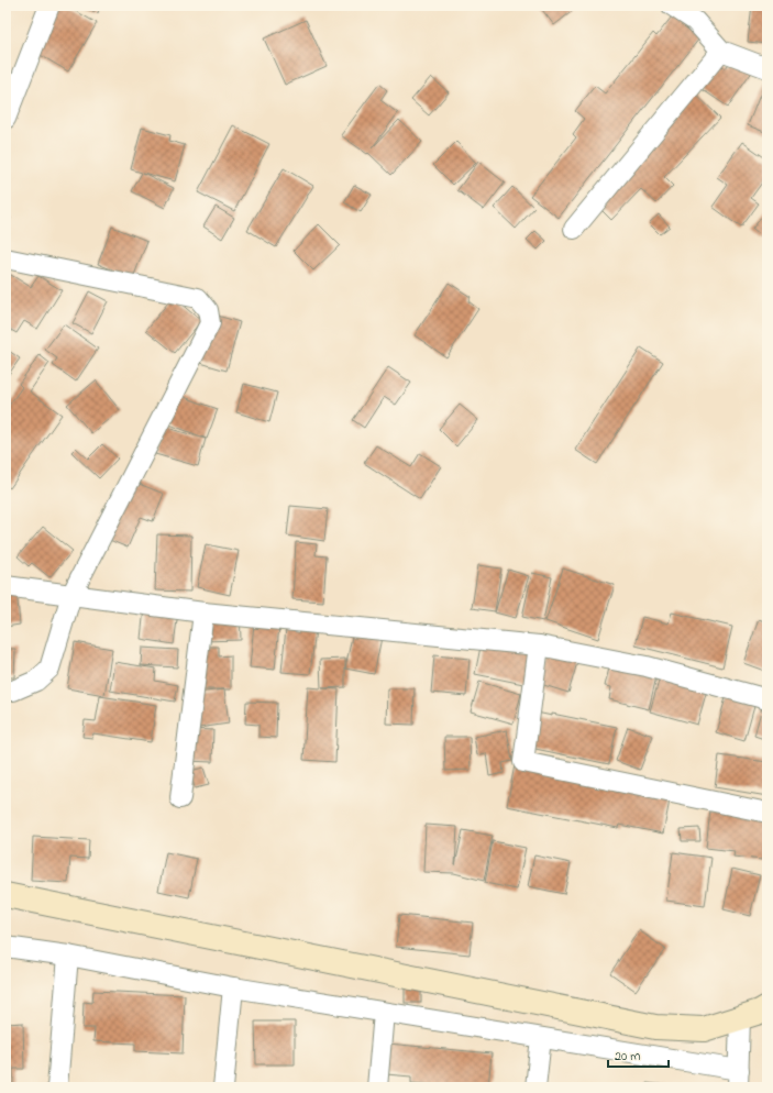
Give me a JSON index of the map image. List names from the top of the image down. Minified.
{"scale_bar":"20 m"}
